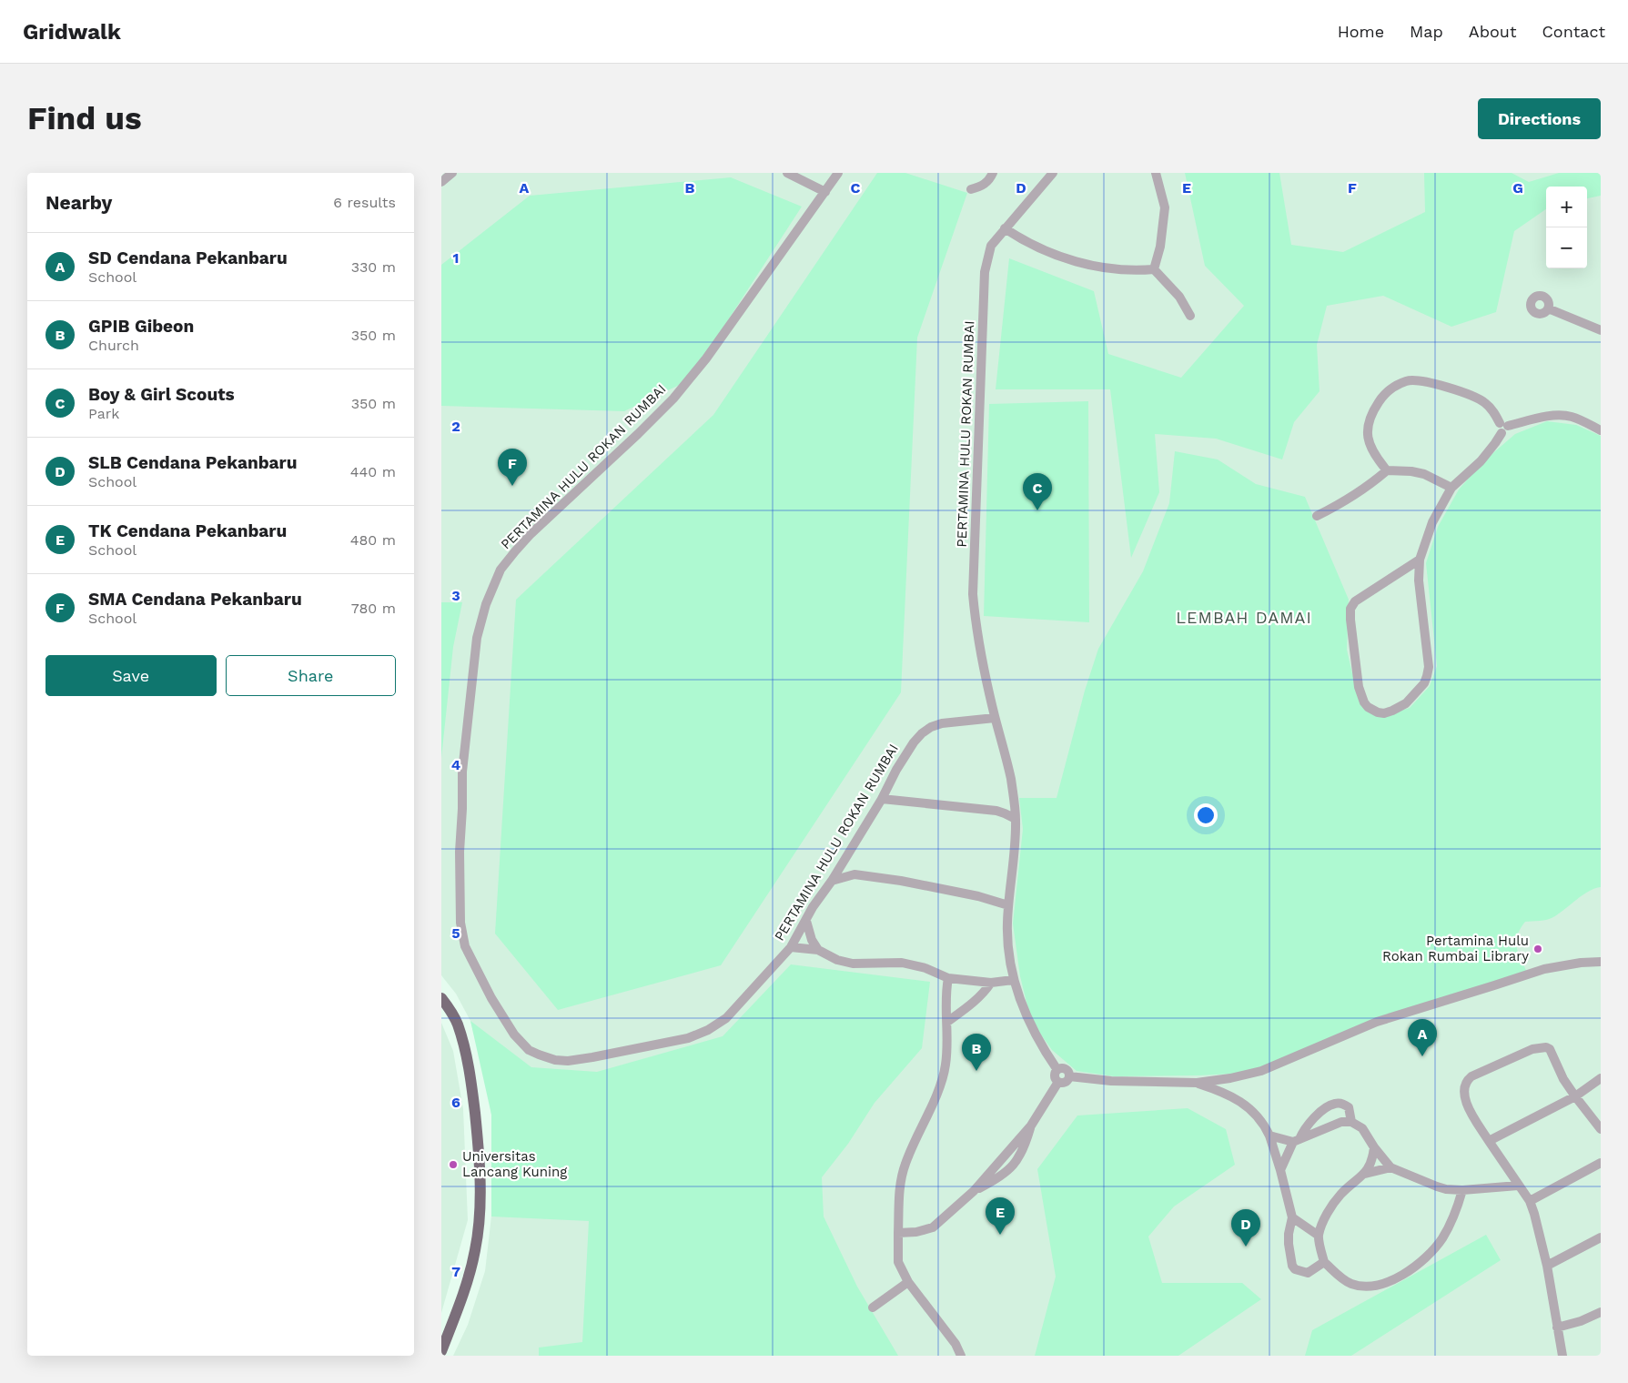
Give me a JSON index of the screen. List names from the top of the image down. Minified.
{"streets":{"street":["PERTAMINA HULU ROKAN RUMBAI"]},"districts":["LEMBAH DAMAI"],"places":["Pertamina Hulu Rokan Rumbai Library","Universitas Lancang Kuning"],"page":{"header":"Gridwalk","nav":["Home","Map","About","Contact"],"buttons":["Directions",["Save","Share"]],"title":"Find us","heading":["Nearby","6 results"],"map_buttons":["+","−"],"list":[{"mark":"A","name":"SD Cendana Pekanbaru","note":"School","value":"330 m"},{"mark":"B","name":"GPIB Gibeon","note":"Church","value":"350 m"},{"mark":"C","name":"Boy & Girl Scouts","note":"Park","value":"350 m"},{"mark":"D","name":"SLB Cendana Pekanbaru","note":"School","value":"440 m"},{"mark":"E","name":"TK Cendana Pekanbaru","note":"School","value":"480 m"},{"mark":"F","name":"SMA Cendana Pekanbaru","note":"School","value":"780 m"}],"pins":["F","C","A","B","E","D"]},"grid":{"columns":["A","B","C","D","E","F","G"],"rows":["1","2","3","4","5","6","7"]}}
